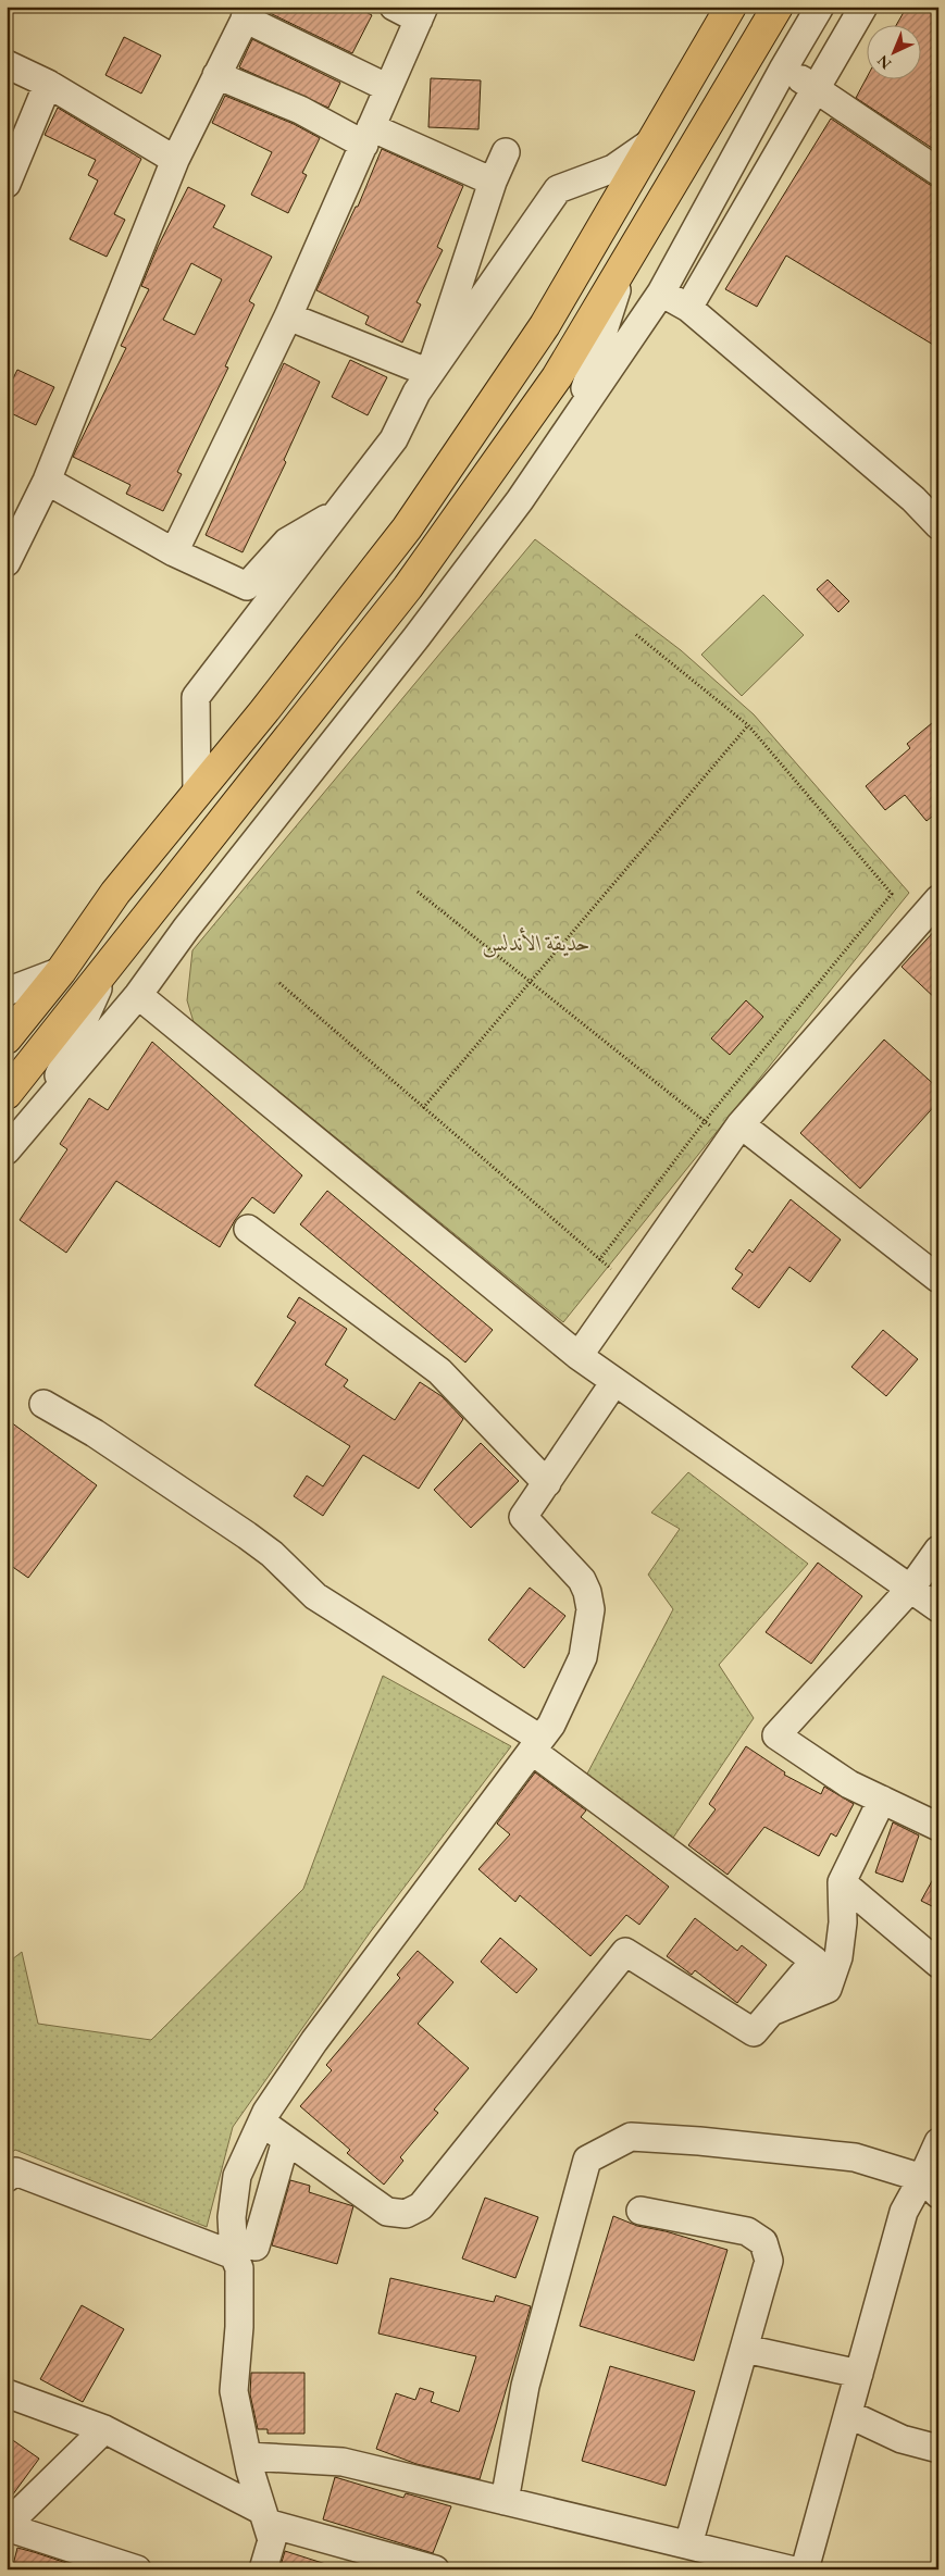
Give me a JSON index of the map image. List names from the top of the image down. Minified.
{"parks":["حديقة الأندلس"],"north":"bottom left"}
